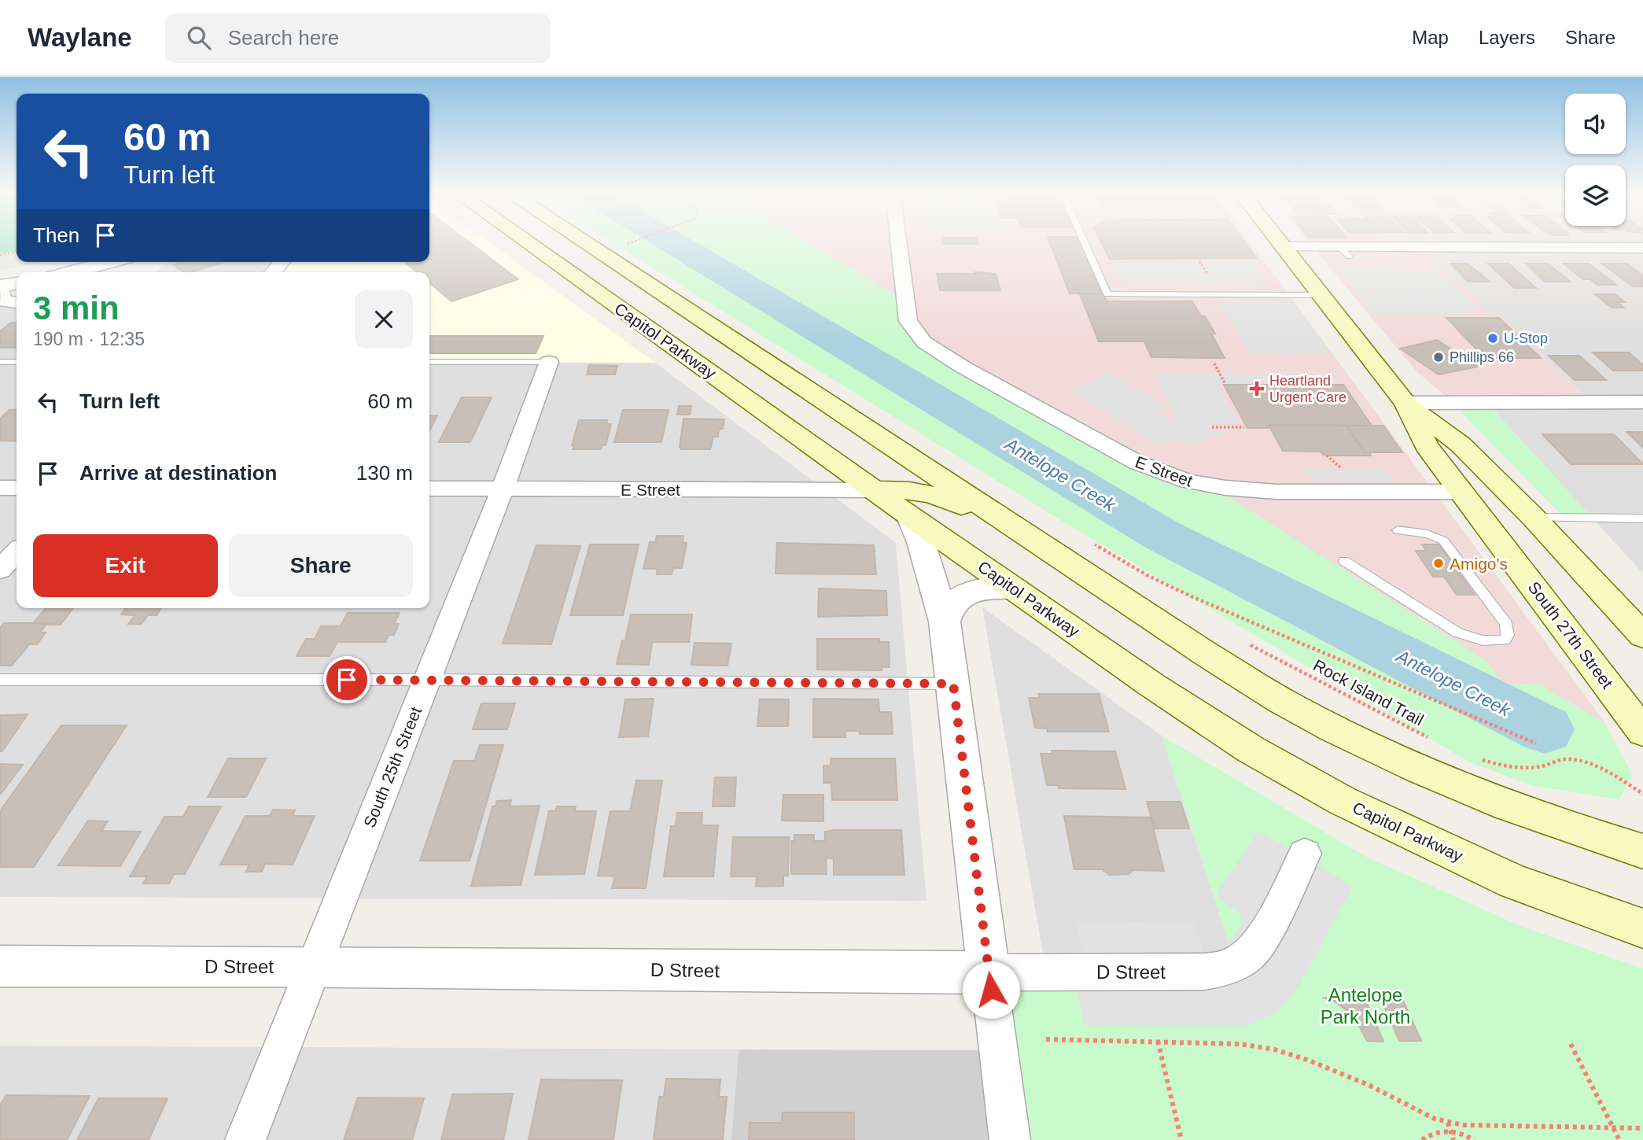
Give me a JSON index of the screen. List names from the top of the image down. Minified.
{"streets":{"main road":["Capitol Parkway","South 27th Street"],"street":["E Street","South 25th Street","D Street"],"path":["Rock Island Trail"]},"crossings":[["Capitol Parkway","E Street"],["E Street","South 27th Street"],["E Street","South 25th Street"],["South 25th Street","D Street"]],"water":["Antelope Creek"],"parks":["Antelope Park North"],"places":{"other":["U-Stop","Phillips 66","Amigo's"],"health":["Heartland Urgent Care"]},"page":{"header":"Waylane","search":"Search here","nav":["Map","Layers","Share"],"turn":["60 m","Turn left"],"then":"Then","heading":["3 min","190 m · 12:35"],"list":[{"name":"Turn left","value":"60 m"},{"name":"Arrive at destination","value":"130 m"}],"buttons":["Exit","Share"]}}
